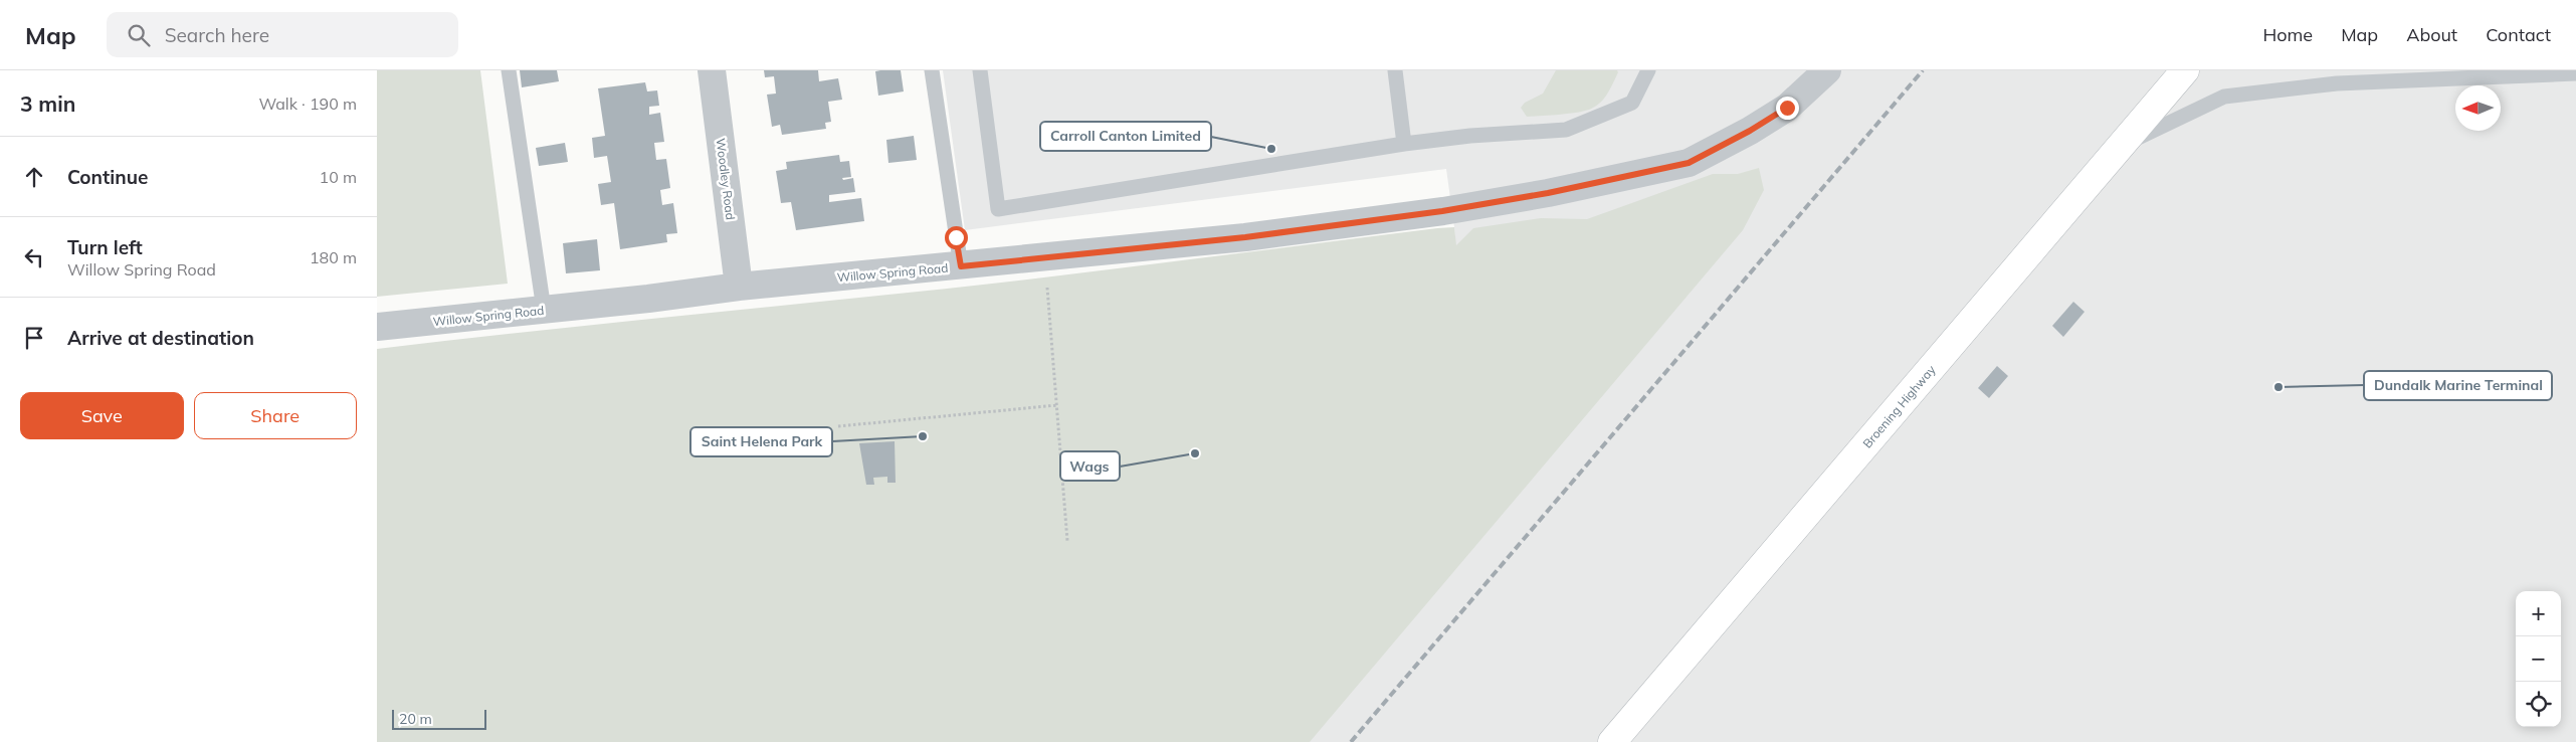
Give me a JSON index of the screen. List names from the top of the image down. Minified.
{"streets":{"main road":["Broening Highway"],"street":["Woodley Road","Willow Spring Road"]},"crossings":[["Woodley Road","Willow Spring Road"]],"places":["Carroll Canton Limited","Dundalk Marine Terminal","Saint Helena Park","Wags"],"scale_bar":"20 m","north":"left","page":{"header":"Map","search":"Search here","nav":["Home","Map","About","Contact"],"heading":["3 min","Walk · 190 m"],"list":[["Continue","10 m"],["Turn left","Willow Spring Road","180 m"],"Arrive at destination"],"buttons":["Save","Share"],"map_buttons":["+","−"],"scale":"20 m"}}
